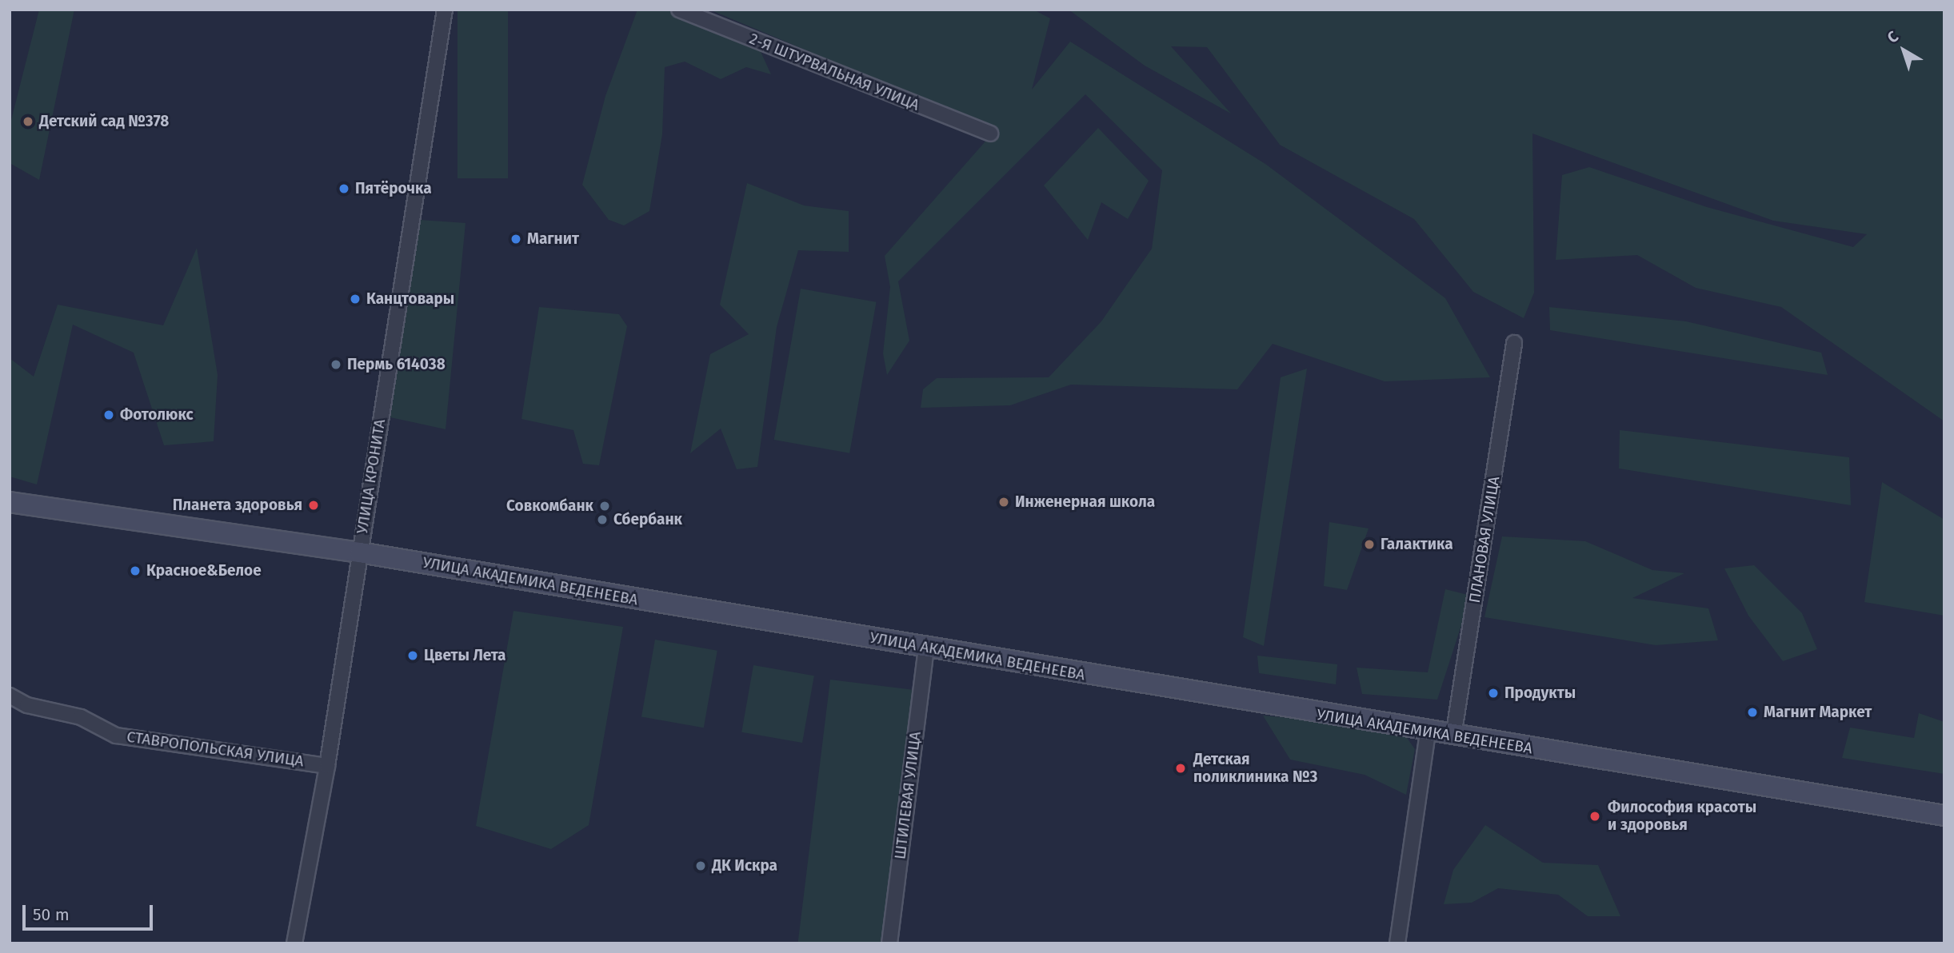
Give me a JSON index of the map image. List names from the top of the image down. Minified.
{"streets":{"street":["2-Я ШТУРВАЛЬНАЯ УЛИЦА","УЛИЦА КРОНИТА","ПЛАНОВАЯ УЛИЦА","УЛИЦА АКАДЕМИКА ВЕДЕНЕЕВА","СТАВРОПОЛЬСКАЯ УЛИЦА","ШТИЛЕВАЯ УЛИЦА"]},"crossings":[["УЛИЦА КРОНИТА","УЛИЦА АКАДЕМИКА ВЕДЕНЕЕВА"],["УЛИЦА КРОНИТА","СТАВРОПОЛЬСКАЯ УЛИЦА"],["ПЛАНОВАЯ УЛИЦА","УЛИЦА АКАДЕМИКА ВЕДЕНЕЕВА"],["УЛИЦА АКАДЕМИКА ВЕДЕНЕЕВА","ШТИЛЕВАЯ УЛИЦА"]],"places":["Детский сад №378","Пятёрочка","Магнит","Канцтовары","Пермь 614038","Фотолюкс","Инженерная школа","Планета здоровья","Совкомбанк","Сбербанк","Галактика","Красное&Белое","Цветы Лета","Продукты","Магнит Маркет","Детская поликлиника №3","Философия красоты и здоровья","ДК Искра"],"scale_bar":"50 m","north":"top left"}
